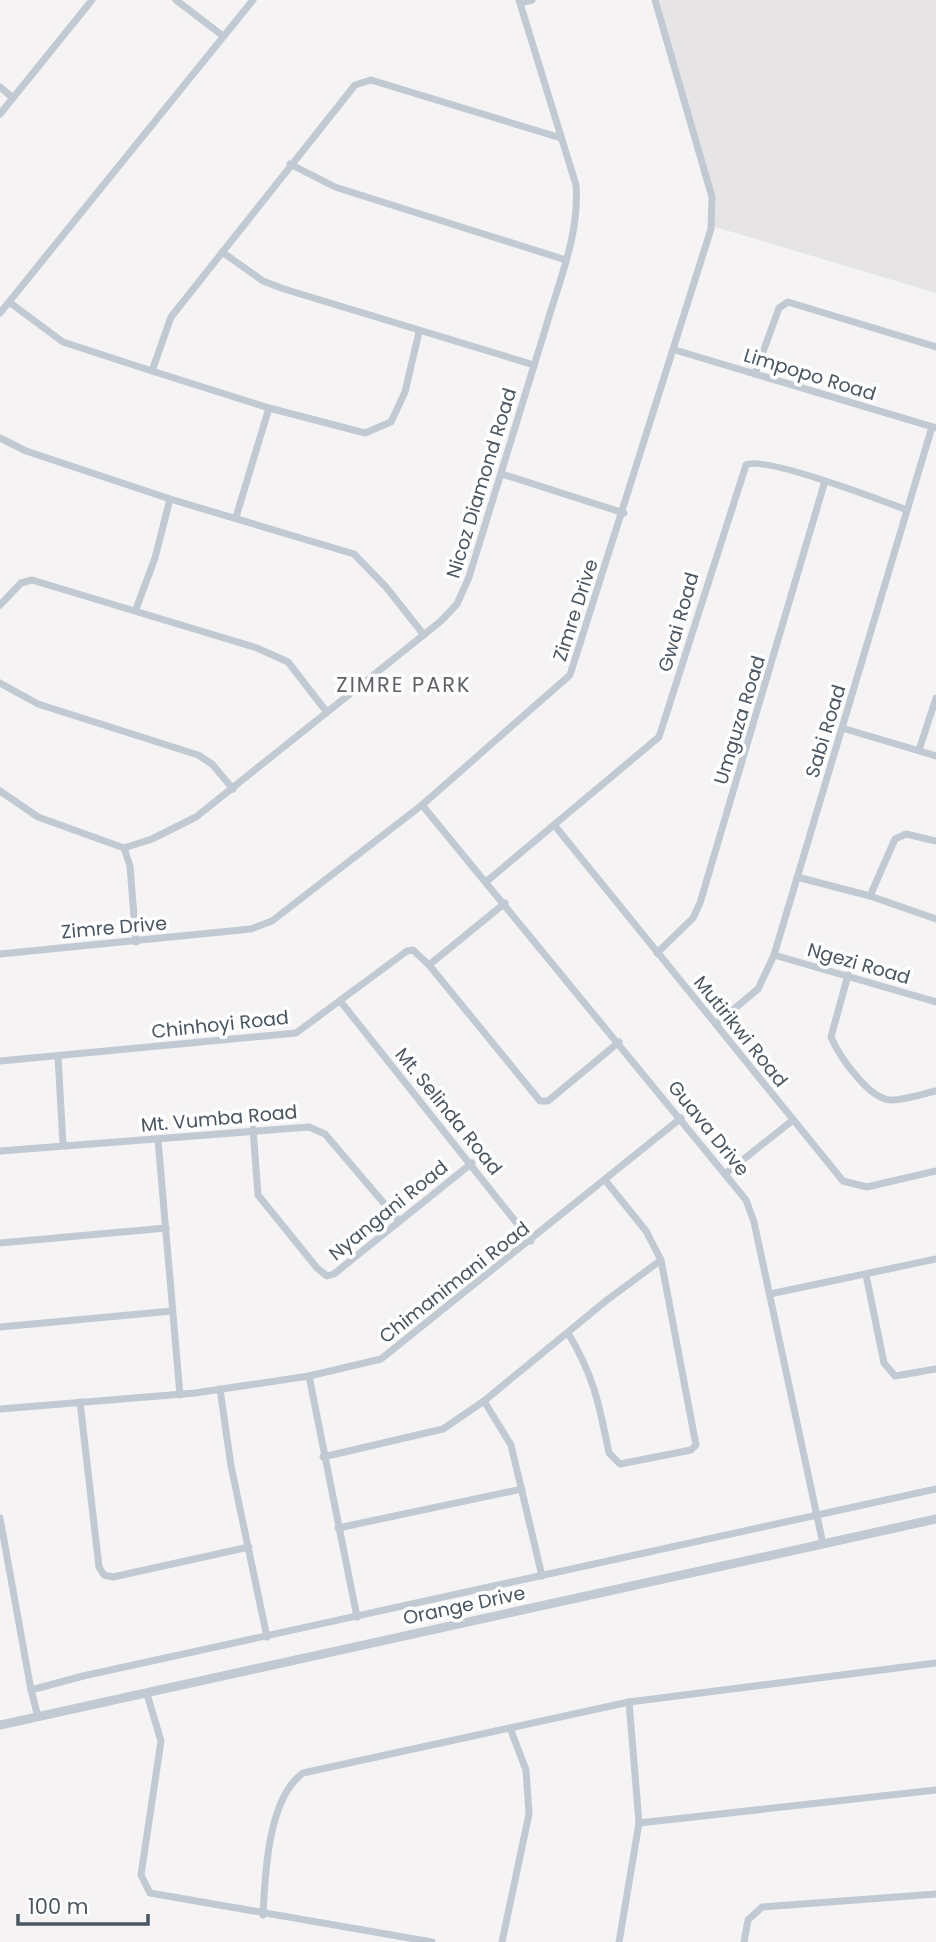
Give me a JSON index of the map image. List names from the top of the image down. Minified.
{"streets":{"street":["Limpopo Road","Nicoz Diamond Road","Zimre Drive","Gwai Road","Umguza Road","Sabi Road","Ngezi Road","Chinhoyi Road","Mutirikwi Road","Mt. Selinda Road","Mt. Vumba Road","Guava Drive","Nyangani Road","Chimanimani Road","Orange Drive"]},"crossings":[["Limpopo Road","Zimre Drive"],["Limpopo Road","Sabi Road"],["Zimre Drive","Guava Drive"],["Gwai Road","Umguza Road"],["Gwai Road","Sabi Road"],["Gwai Road","Mutirikwi Road"],["Gwai Road","Guava Drive"],["Umguza Road","Mutirikwi Road"],["Sabi Road","Ngezi Road"],["Sabi Road","Mutirikwi Road"],["Chinhoyi Road","Mt. Selinda Road"],["Mt. Selinda Road","Nyangani Road"],["Mt. Selinda Road","Chimanimani Road"],["Mt. Vumba Road","Nyangani Road"],["Guava Drive","Chimanimani Road"],["Guava Drive","Orange Drive"]],"districts":["ZIMRE PARK"],"scale_bar":"100 m"}
